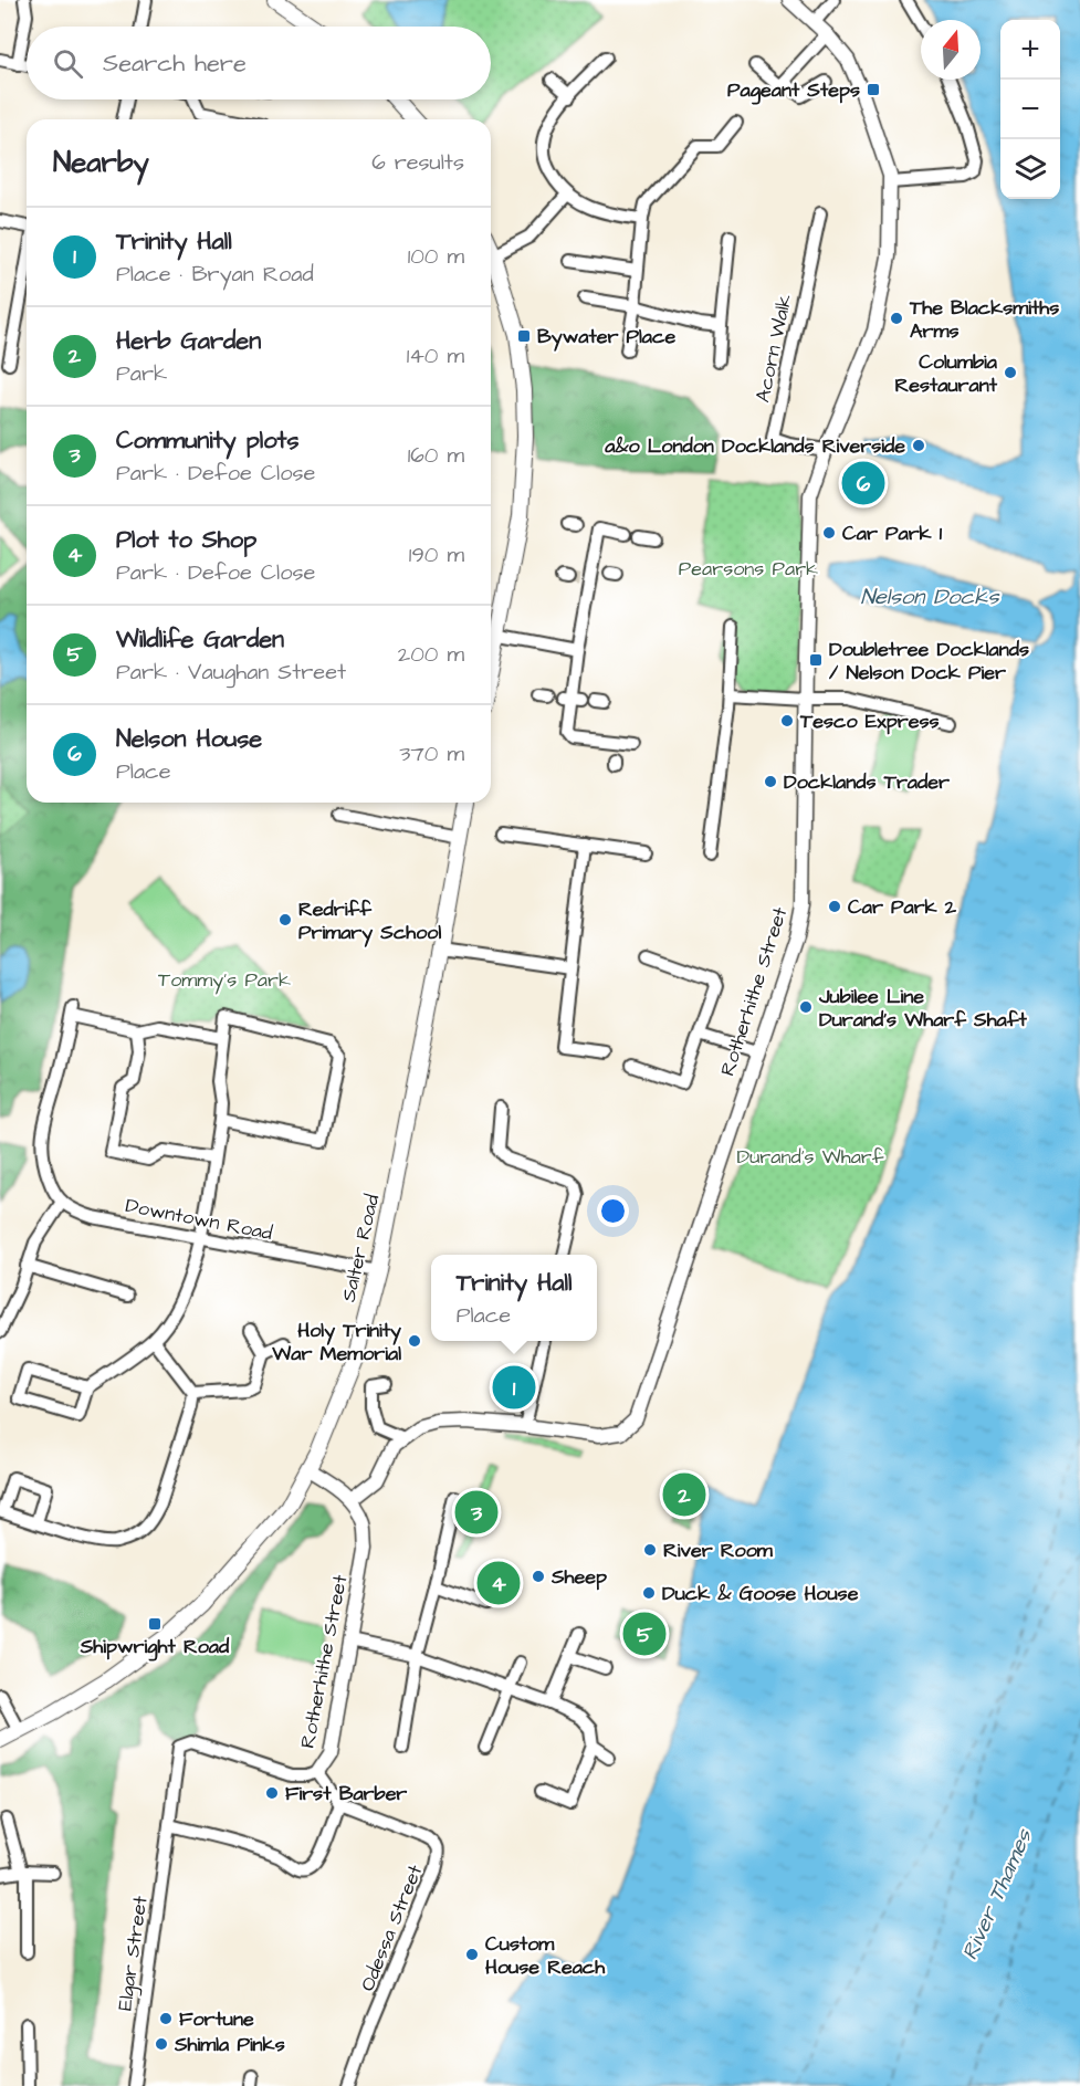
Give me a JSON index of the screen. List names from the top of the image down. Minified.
{"streets":{"main road":["Salter Road"],"street":["Acorn Walk","Rotherhithe Street","Downtown Road","Odessa Street","Elgar Street"]},"crossings":[["Acorn Walk","Rotherhithe Street"],["Rotherhithe Street","Elgar Street"],["Downtown Road","Salter Road"]],"water":["Nelson Docks","River Thames"],"parks":["Pearsons Park","Tommy's Park","Durand's Wharf"],"places":{"transit":["Pageant Steps","Bywater Place","Doubletree Docklands / Nelson Dock Pier","Shipwright Road"],"other":["The Blacksmiths Arms","Columbia Restaurant","a&o London Docklands Riverside","Car Park 1","Tesco Express","Docklands Trader","Car Park 2","Redriff Primary School","Jubilee Line Durand's Wharf Shaft","Holy Trinity War Memorial","River Room","Sheep","Duck & Goose House","First Barber","Custom House Reach","Fortune","Shimla Pinks"]},"north":"top","page":{"map_buttons":["+","−"],"search":"Search here","heading":["Nearby","6 results"],"list":[{"mark":"1","name":"Trinity Hall","note":"Place · Bryan Road","value":"100 m"},{"mark":"2","name":"Herb Garden","note":"Park","value":"140 m"},{"mark":"3","name":"Community plots","note":"Park · Defoe Close","value":"160 m"},{"mark":"4","name":"Plot to Shop","note":"Park · Defoe Close","value":"190 m"},{"mark":"5","name":"Wildlife Garden","note":"Park · Vaughan Street","value":"200 m"},{"mark":"6","name":"Nelson House","note":"Place","value":"370 m"}],"pins":["6","1","2","3","4","5"],"popup":["Trinity Hall","Place"]}}
